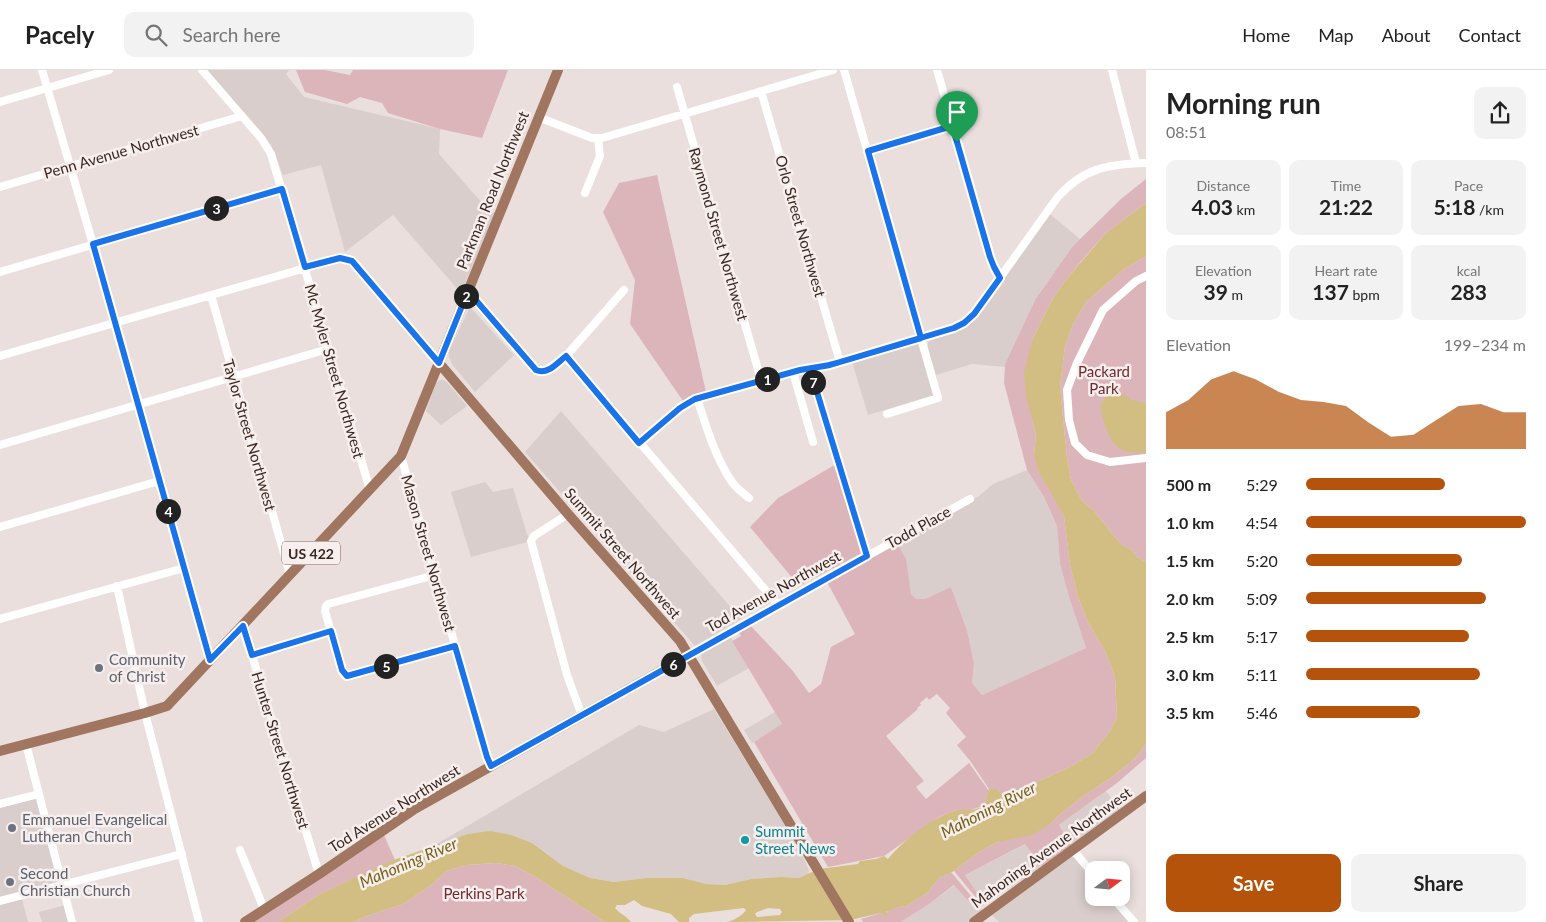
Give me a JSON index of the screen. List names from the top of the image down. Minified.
{"streets":{"main road":["Parkman Road Northwest","US 422","Summit Street Northwest","Tod Avenue Northwest","Mahoning Avenue Northwest"],"street":["Penn Avenue Northwest","Orlo Street Northwest","Raymond Street Northwest","Mc Myler Street Northwest","Taylor Street Northwest","Todd Place","Mason Street Northwest","Hunter Street Northwest"]},"crossings":[["Penn Avenue Northwest","Mc Myler Street Northwest"],["Parkman Road Northwest","Mc Myler Street Northwest"],["Parkman Road Northwest","Taylor Street Northwest"],["Parkman Road Northwest","Mason Street Northwest"],["Parkman Road Northwest","Summit Street Northwest"],["Parkman Road Northwest","Hunter Street Northwest"],["Mc Myler Street Northwest","Summit Street Northwest"],["Todd Place","Tod Avenue Northwest"],["Mason Street Northwest","Tod Avenue Northwest"],["Summit Street Northwest","Tod Avenue Northwest"],["Tod Avenue Northwest","Hunter Street Northwest"]],"water":["Mahoning River"],"parks":["Packard Park","Perkins Park"],"places":["Community of Christ","Emmanuel Evangelical Lutheran Church","Summit Street News","Second Christian Church"],"north":"right","page":{"header":"Pacely","search":"Search here","nav":["Home","Map","About","Contact"],"heading":["Morning run","08:51"],"stats":[["Distance","4.03 km"],["Time","21:22"],["Pace","5:18 /km"],["Elevation","39 m"],["Heart rate","137 bpm"],["kcal","283"]],"pins":["3","2","1","7","4","6","5"],"chart":["Elevation","199–234 m"],"list":[{"name":"500 m","note":"5:29"},{"name":"1.0 km","note":"4:54"},{"name":"1.5 km","note":"5:20"},{"name":"2.0 km","note":"5:09"},{"name":"2.5 km","note":"5:17"},{"name":"3.0 km","note":"5:11"},{"name":"3.5 km","note":"5:46"}],"buttons":["Save","Share"]}}
